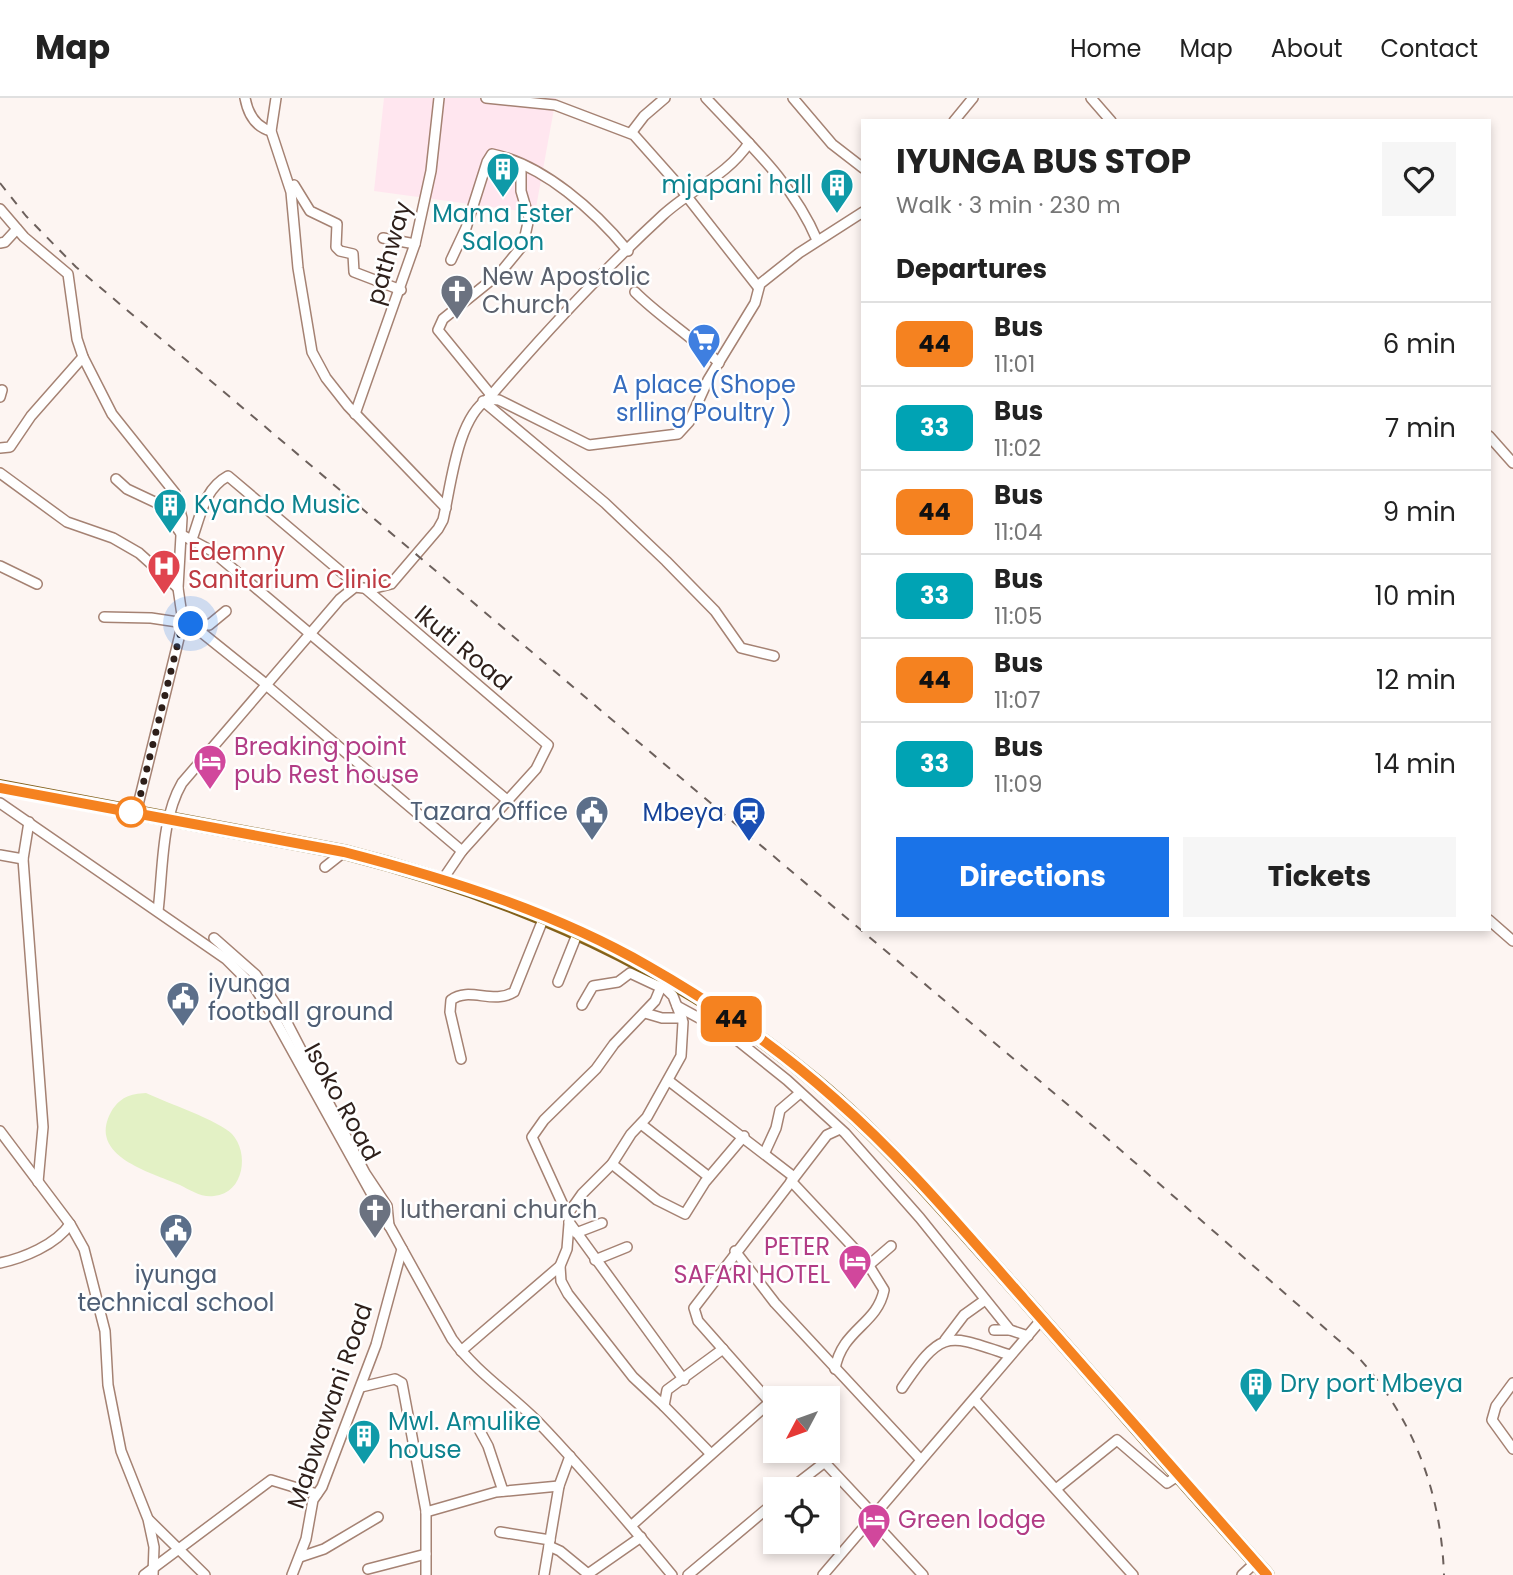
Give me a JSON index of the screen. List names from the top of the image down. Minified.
{"streets":{"street":["pathway","Ikuti Road","Isoko Road","Mabwawani Road"]},"crossings":[["Isoko Road","Mabwawani Road"]],"places":{"building":["Mama Ester Saloon","mjapani hall","Kyando Music","Dry port Mbeya","Mwl. Amulike house"],"church":["New Apostolic Church","lutherani church"],"supermarket":["A place (Shope srlling Poultry )"],"hospital":["Edemny Sanitarium Clinic"],"hotel":["Breaking point pub Rest house","PETER SAFARI HOTEL","Green lodge"],"public building":["Tazara Office","iyunga football ground","iyunga technical school"],"station":["Mbeya"]},"lines":["bus line 44"],"north":"bottom left","page":{"header":"Map","nav":["Home","Map","About","Contact"],"on_map":"44","heading":[["IYUNGA BUS STOP","Walk · 3 min · 230 m"],"Departures"],"list":[{"mark":"44","name":"Bus","note":"11:01","value":"6 min"},{"mark":"33","name":"Bus","note":"11:02","value":"7 min"},{"mark":"44","name":"Bus","note":"11:04","value":"9 min"},{"mark":"33","name":"Bus","note":"11:05","value":"10 min"},{"mark":"44","name":"Bus","note":"11:07","value":"12 min"},{"mark":"33","name":"Bus","note":"11:09","value":"14 min"}],"buttons":["Directions","Tickets"]}}
